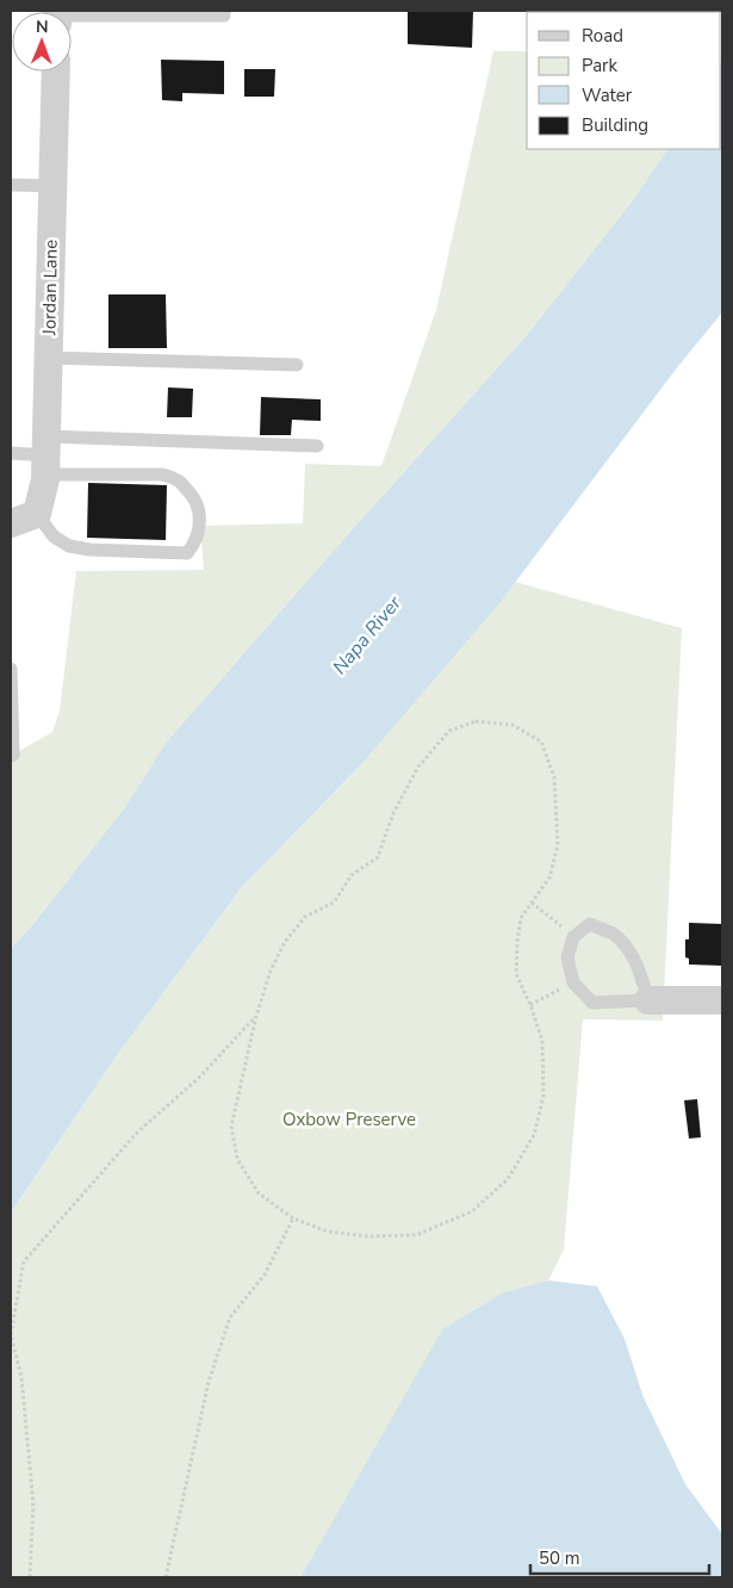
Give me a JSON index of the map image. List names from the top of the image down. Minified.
{"streets":{"street":["Jordan Lane"]},"water":["Napa River"],"parks":["Oxbow Preserve"],"legend":["Road","Park","Water","Building"],"scale_bar":"50 m","north":"top"}
